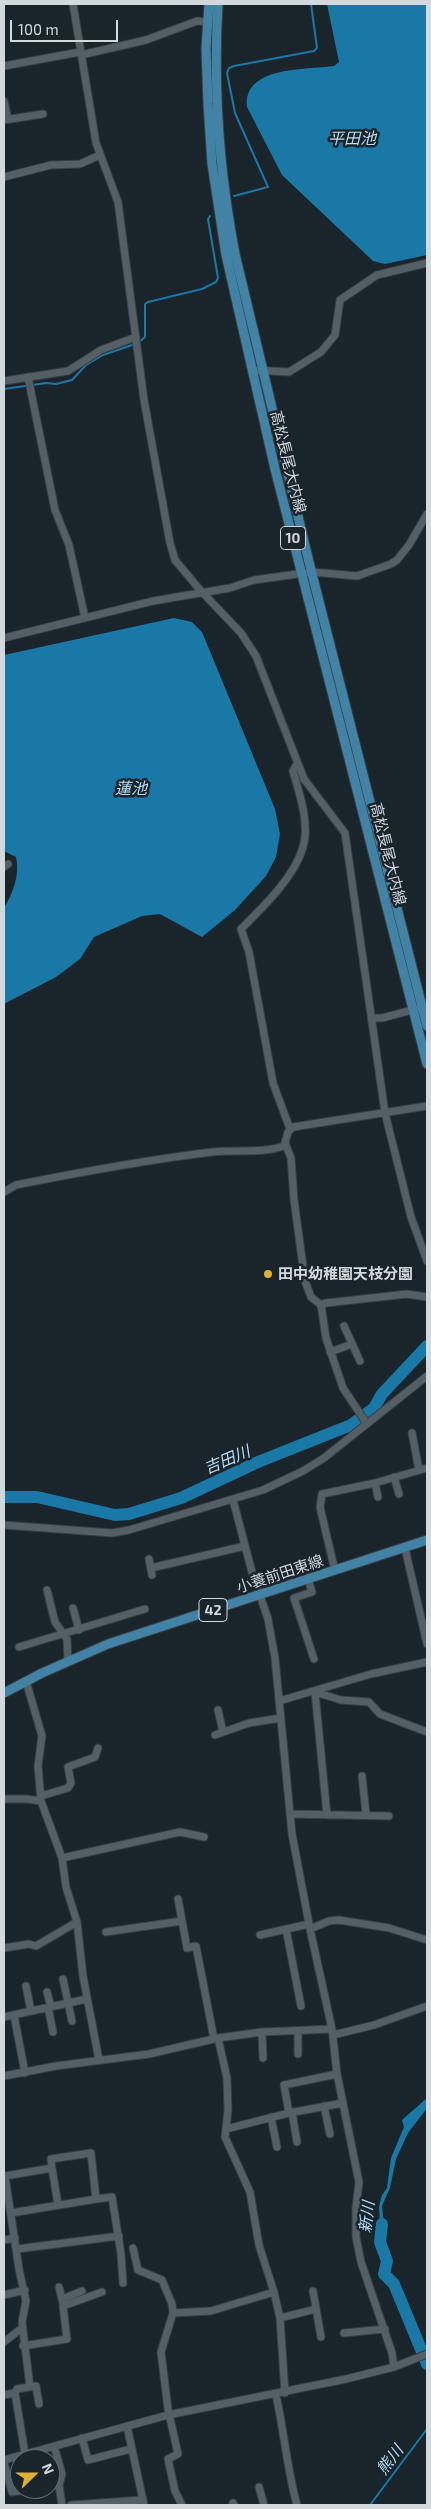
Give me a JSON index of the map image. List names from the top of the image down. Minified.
{"streets":{"main road":["高松長尾大内線","10","小蓑前田東線","42"]},"water":["平田池","蓮池","吉田川","新川","熊川"],"places":["田中幼稚園天枝分園"],"scale_bar":"100 m","north":"right"}
